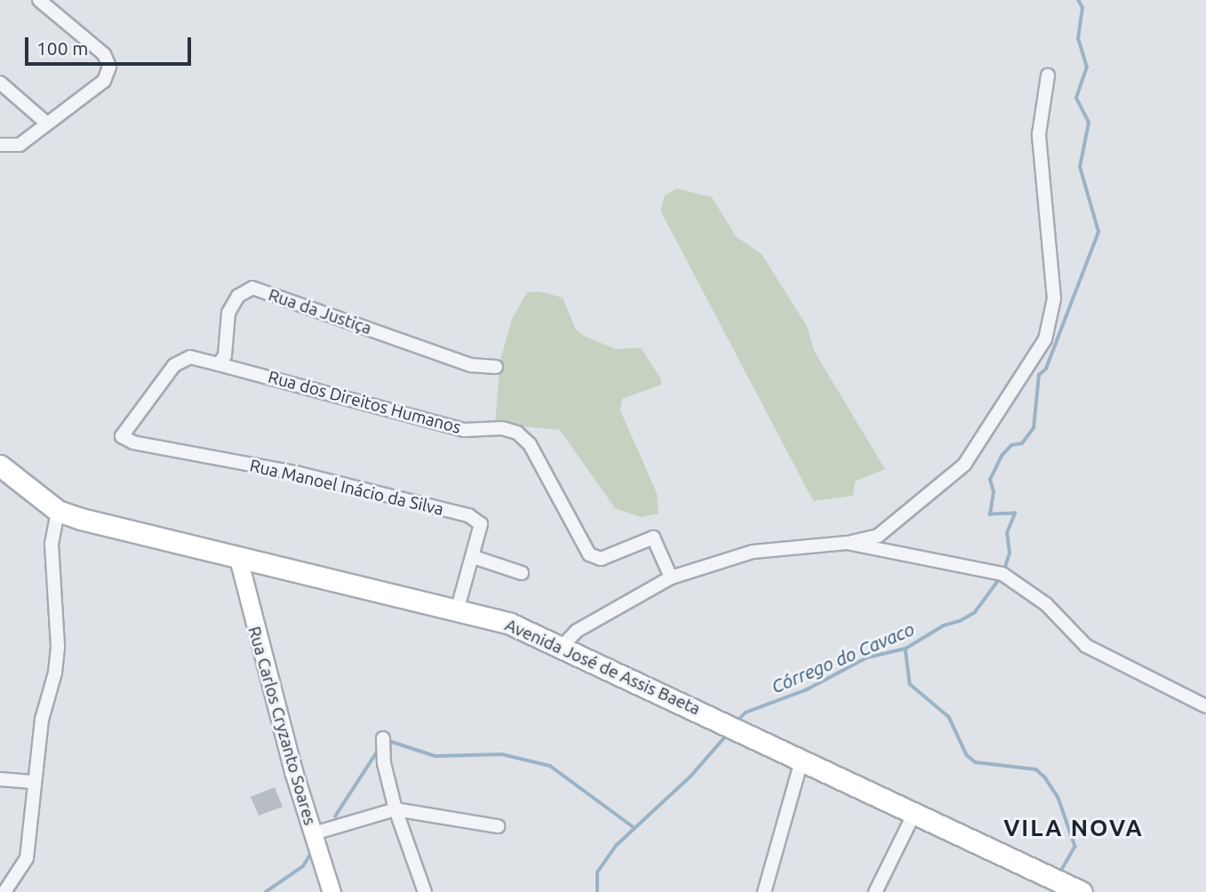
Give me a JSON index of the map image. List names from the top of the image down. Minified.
{"streets":{"main road":["Avenida José de Assis Baeta"],"street":["Rua da Justiça","Rua dos Direitos Humanos","Rua Manoel Inácio da Silva","Rua Carlos Cryzanto Soares"]},"crossings":[["Rua da Justiça","Rua dos Direitos Humanos"],["Rua da Justiça","Rua Manoel Inácio da Silva"],["Rua dos Direitos Humanos","Rua Manoel Inácio da Silva"],["Rua Manoel Inácio da Silva","Avenida José de Assis Baeta"],["Avenida José de Assis Baeta","Rua Carlos Cryzanto Soares"]],"districts":["VILA NOVA"],"water":["Córrego do Cavaco"],"scale_bar":"100 m"}
